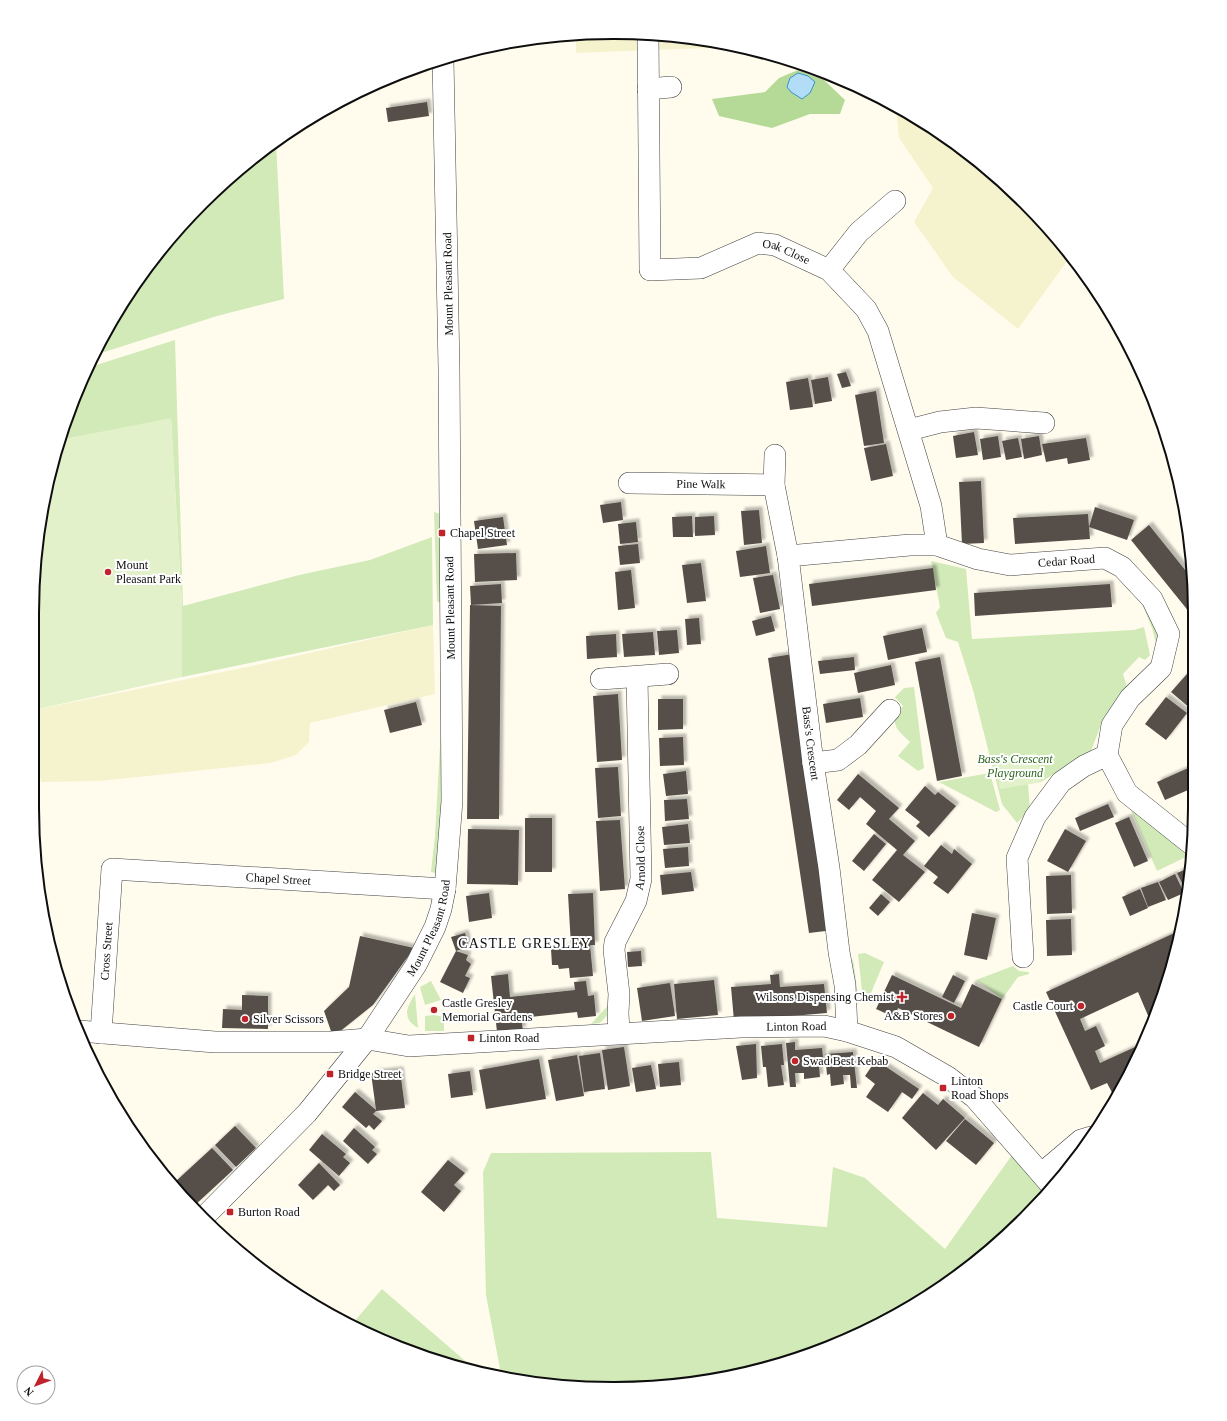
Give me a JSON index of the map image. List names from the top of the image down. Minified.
{"streets":{"street":["Oak Close","Mount Pleasant Road","Pine Walk","Cedar Road","Bass's Crescent","Arnold Close","Chapel Street","Cross Street","Linton Road"]},"crossings":[["Oak Close","Cedar Road"],["Mount Pleasant Road","Chapel Street"],["Mount Pleasant Road","Linton Road"],["Pine Walk","Bass's Crescent"],["Cedar Road","Bass's Crescent"],["Bass's Crescent","Linton Road"],["Arnold Close","Linton Road"],["Chapel Street","Cross Street"]],"districts":["CASTLE GRESLEY"],"parks":["Bass's Crescent Playground"],"places":{"transit":["Chapel Street","Linton Road","Bridge Street","Linton Road Shops","Burton Road"],"other":["Mount Pleasant Park","Castle Court","Castle Gresley Memorial Gardens","A&B Stores","Silver Scissors","Swad Best Kebab"],"health":["Wilsons Dispensing Chemist"]},"north":"bottom left"}
